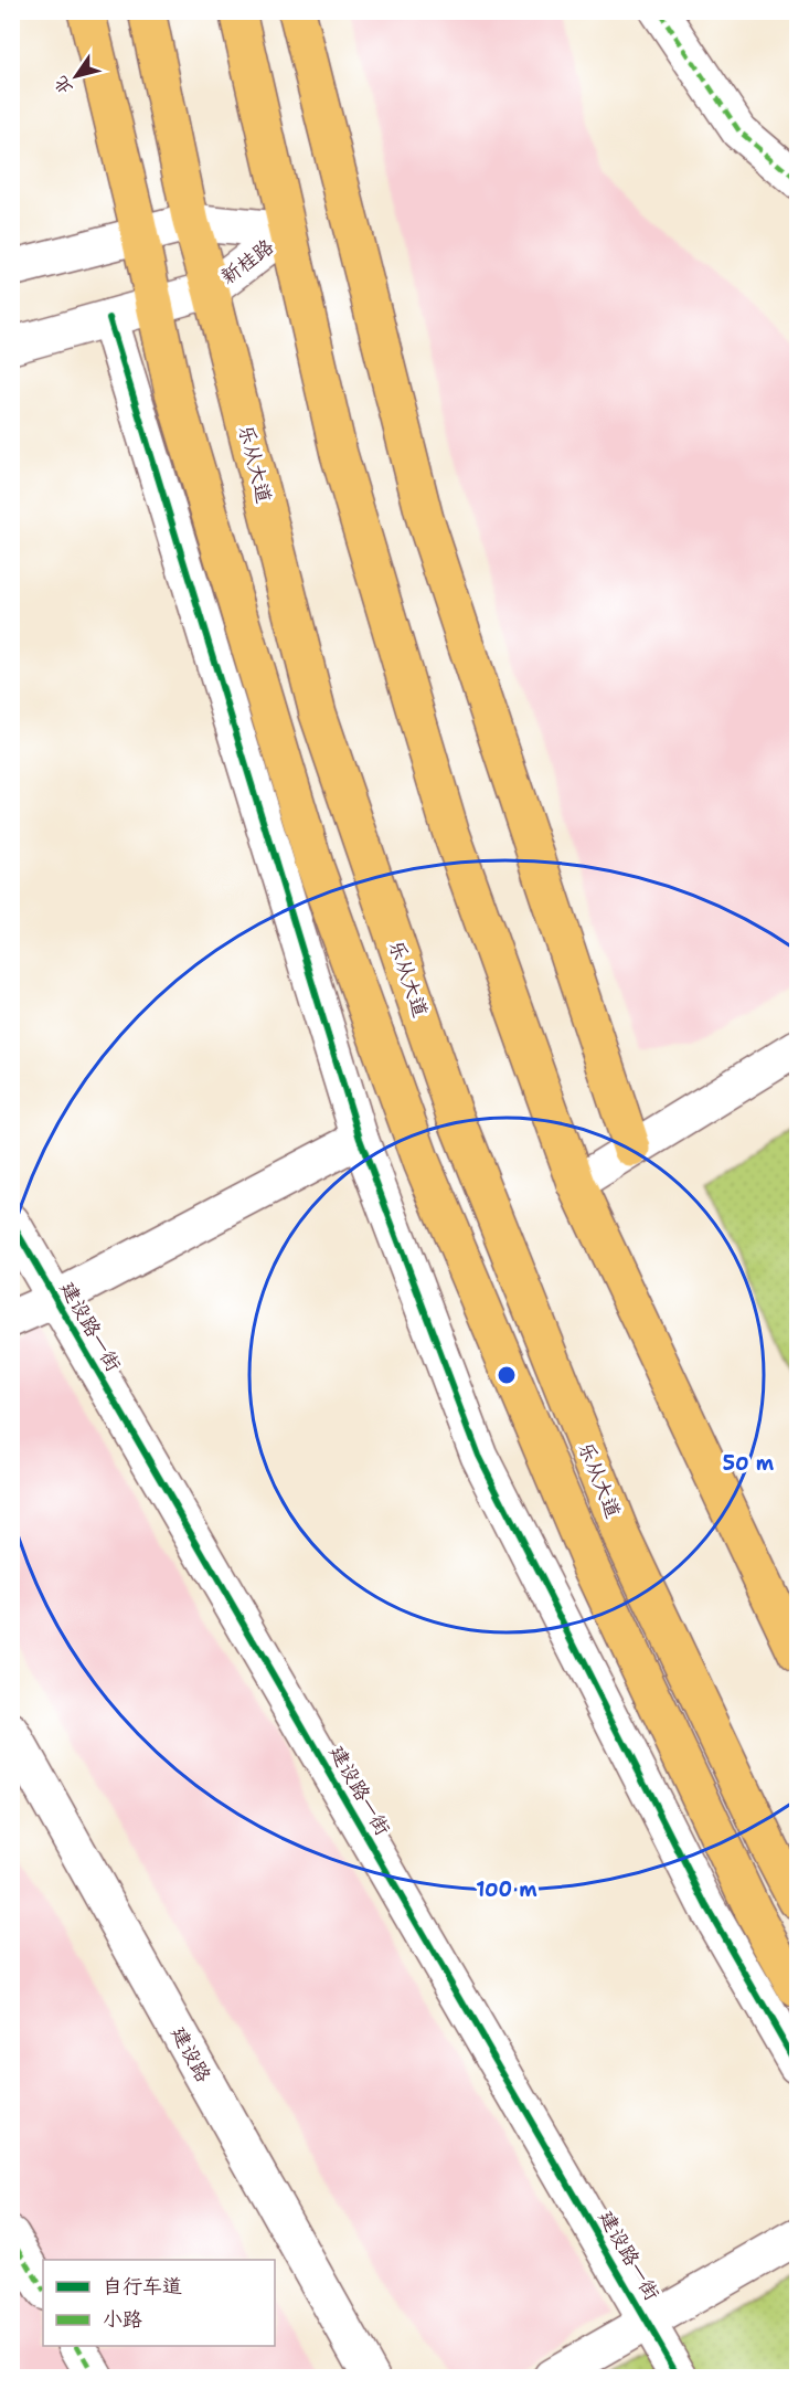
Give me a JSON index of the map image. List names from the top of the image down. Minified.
{"streets":{"main road":["乐从大道"],"street":["新桂路","建设路一街","建设路"]},"crossings":[["新桂路","乐从大道"]],"legend":["自行车道","小路"],"north":"bottom left","rings":["50 m","100 m"]}
